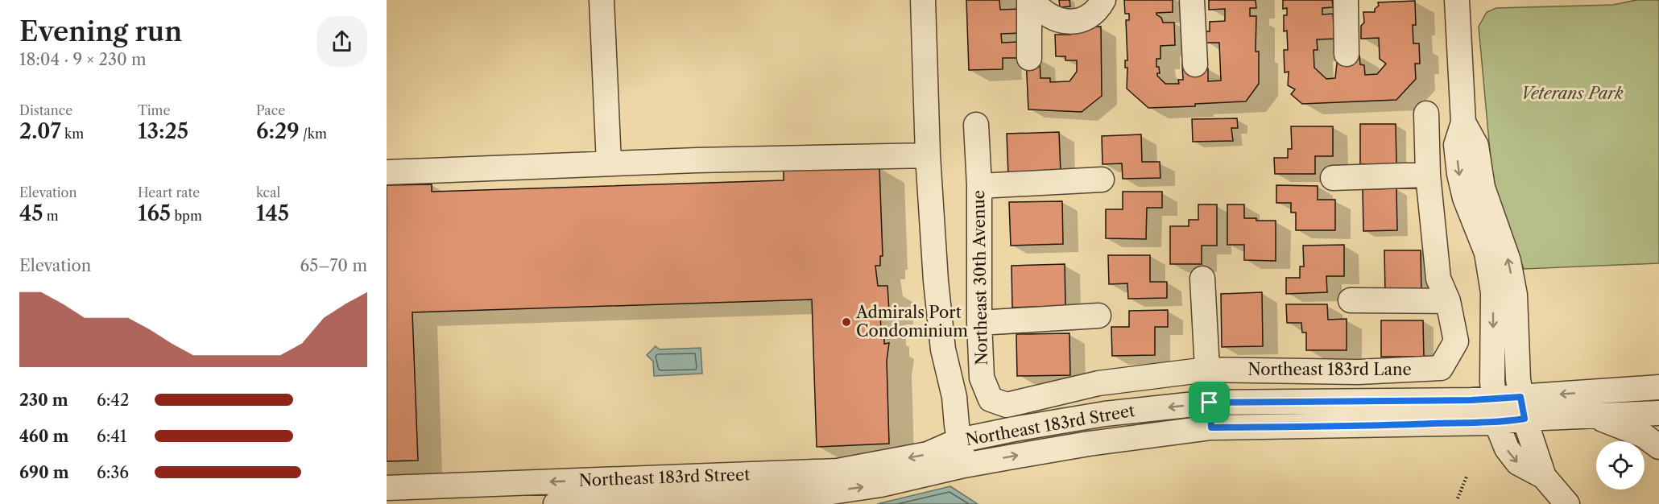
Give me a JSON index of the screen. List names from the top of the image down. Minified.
{"streets":{"street":["Northeast 30th Avenue","Northeast 183rd Lane","Northeast 183rd Street"]},"crossings":[["Northeast 30th Avenue","Northeast 183rd Lane"]],"parks":["Veterans Park"],"places":["Admirals Port Condominium"],"page":{"heading":["Evening run","18:04 · 9 × 230 m"],"stats":[["Distance","2.07 km"],["Time","13:25"],["Pace","6:29 /km"],["Elevation","45 m"],["Heart rate","165 bpm"],["kcal","145"]],"chart":["Elevation","65–70 m"],"list":[{"name":"230 m","note":"6:42"},{"name":"460 m","note":"6:41"},{"name":"690 m","note":"6:36"}]}}
